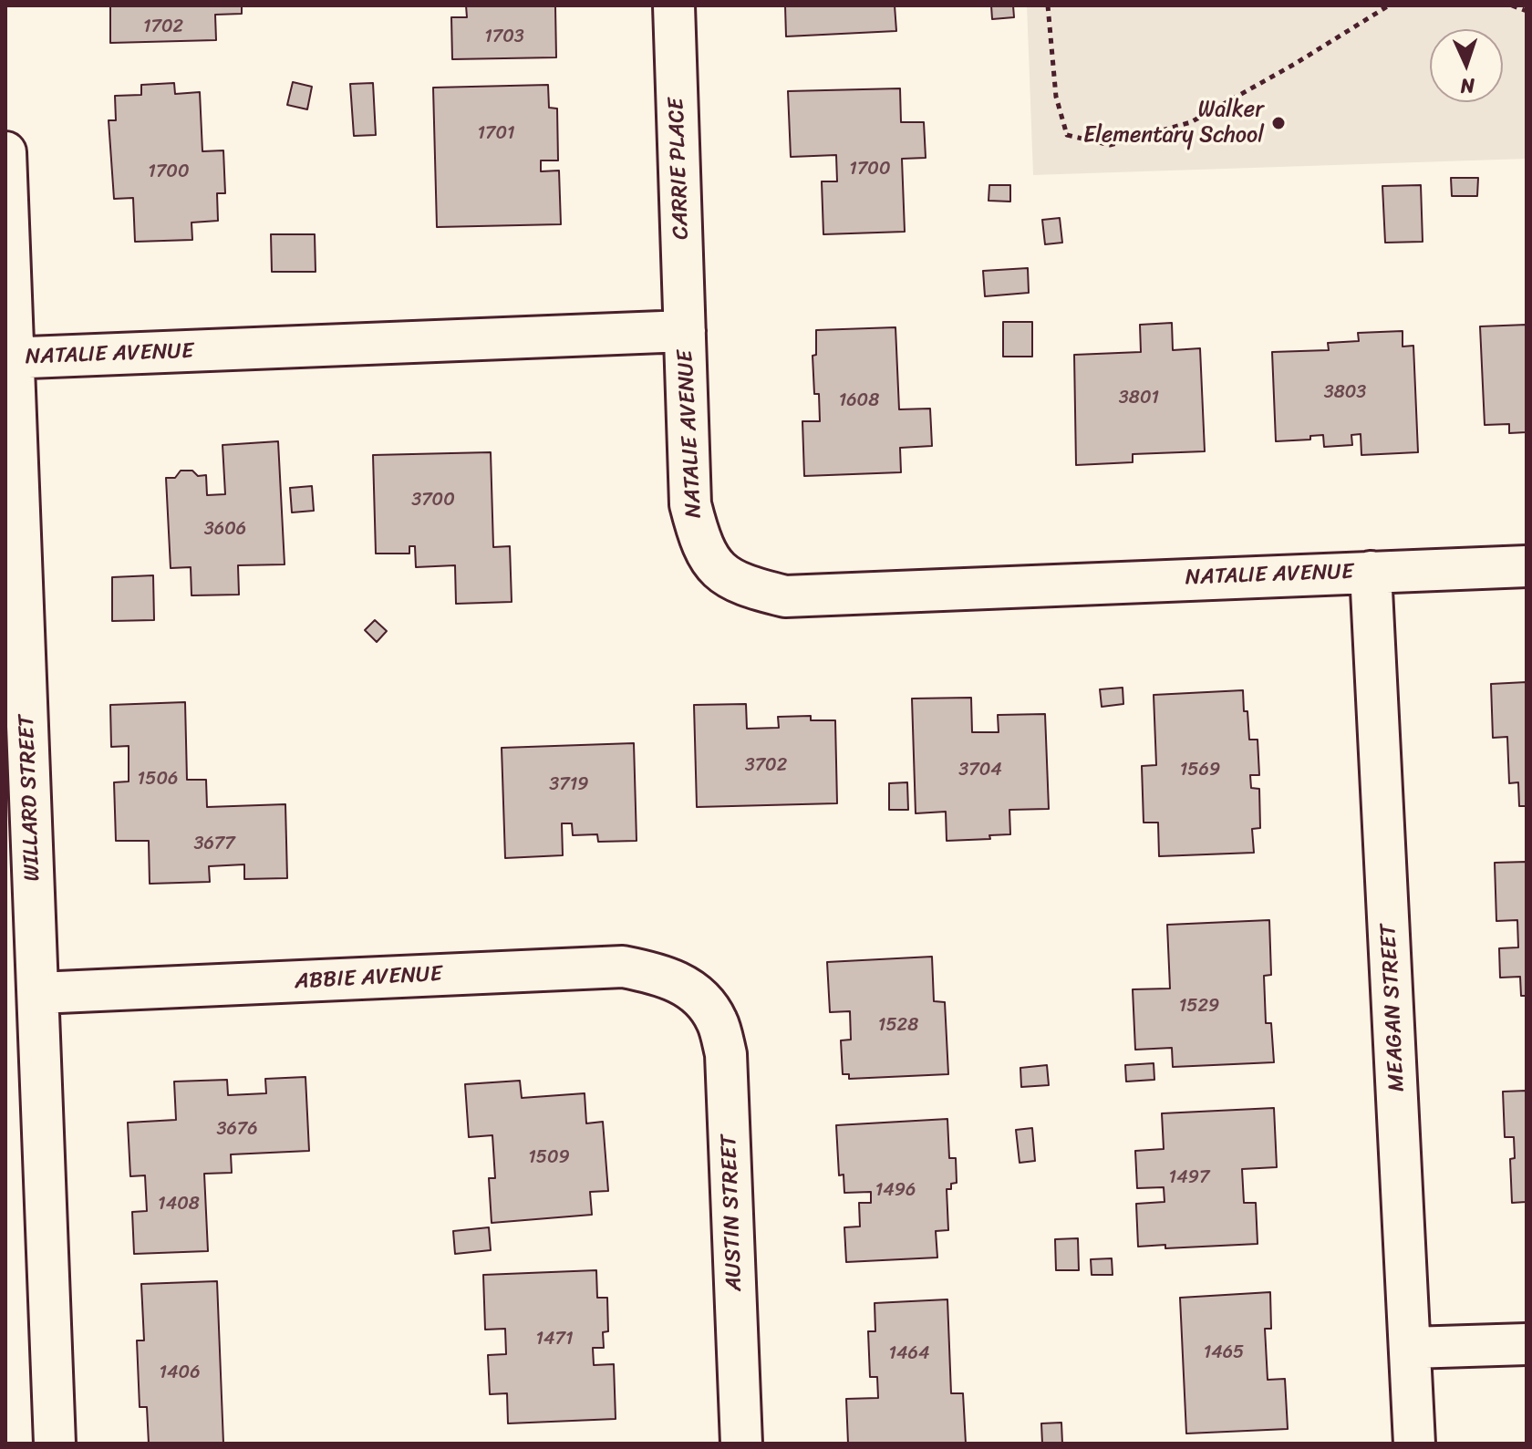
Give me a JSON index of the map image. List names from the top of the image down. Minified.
{"streets":{"street":["CARRIE PLACE","NATALIE AVENUE","WILLARD STREET","ABBIE AVENUE","MEAGAN STREET","AUSTIN STREET"]},"crossings":[["CARRIE PLACE","NATALIE AVENUE"],["NATALIE AVENUE","WILLARD STREET"],["NATALIE AVENUE","MEAGAN STREET"],["WILLARD STREET","ABBIE AVENUE"],["ABBIE AVENUE","AUSTIN STREET"]],"places":["Walker Elementary School"],"house_numbers":["1702","1703","1701","1700","1700","3803","3801","1608","3700","3606","3702","3704","1569","1506","3719","3677","1529","1528","3676","1509","1497","1496","1408","1471","1465","1464","1406"],"north":"bottom"}
